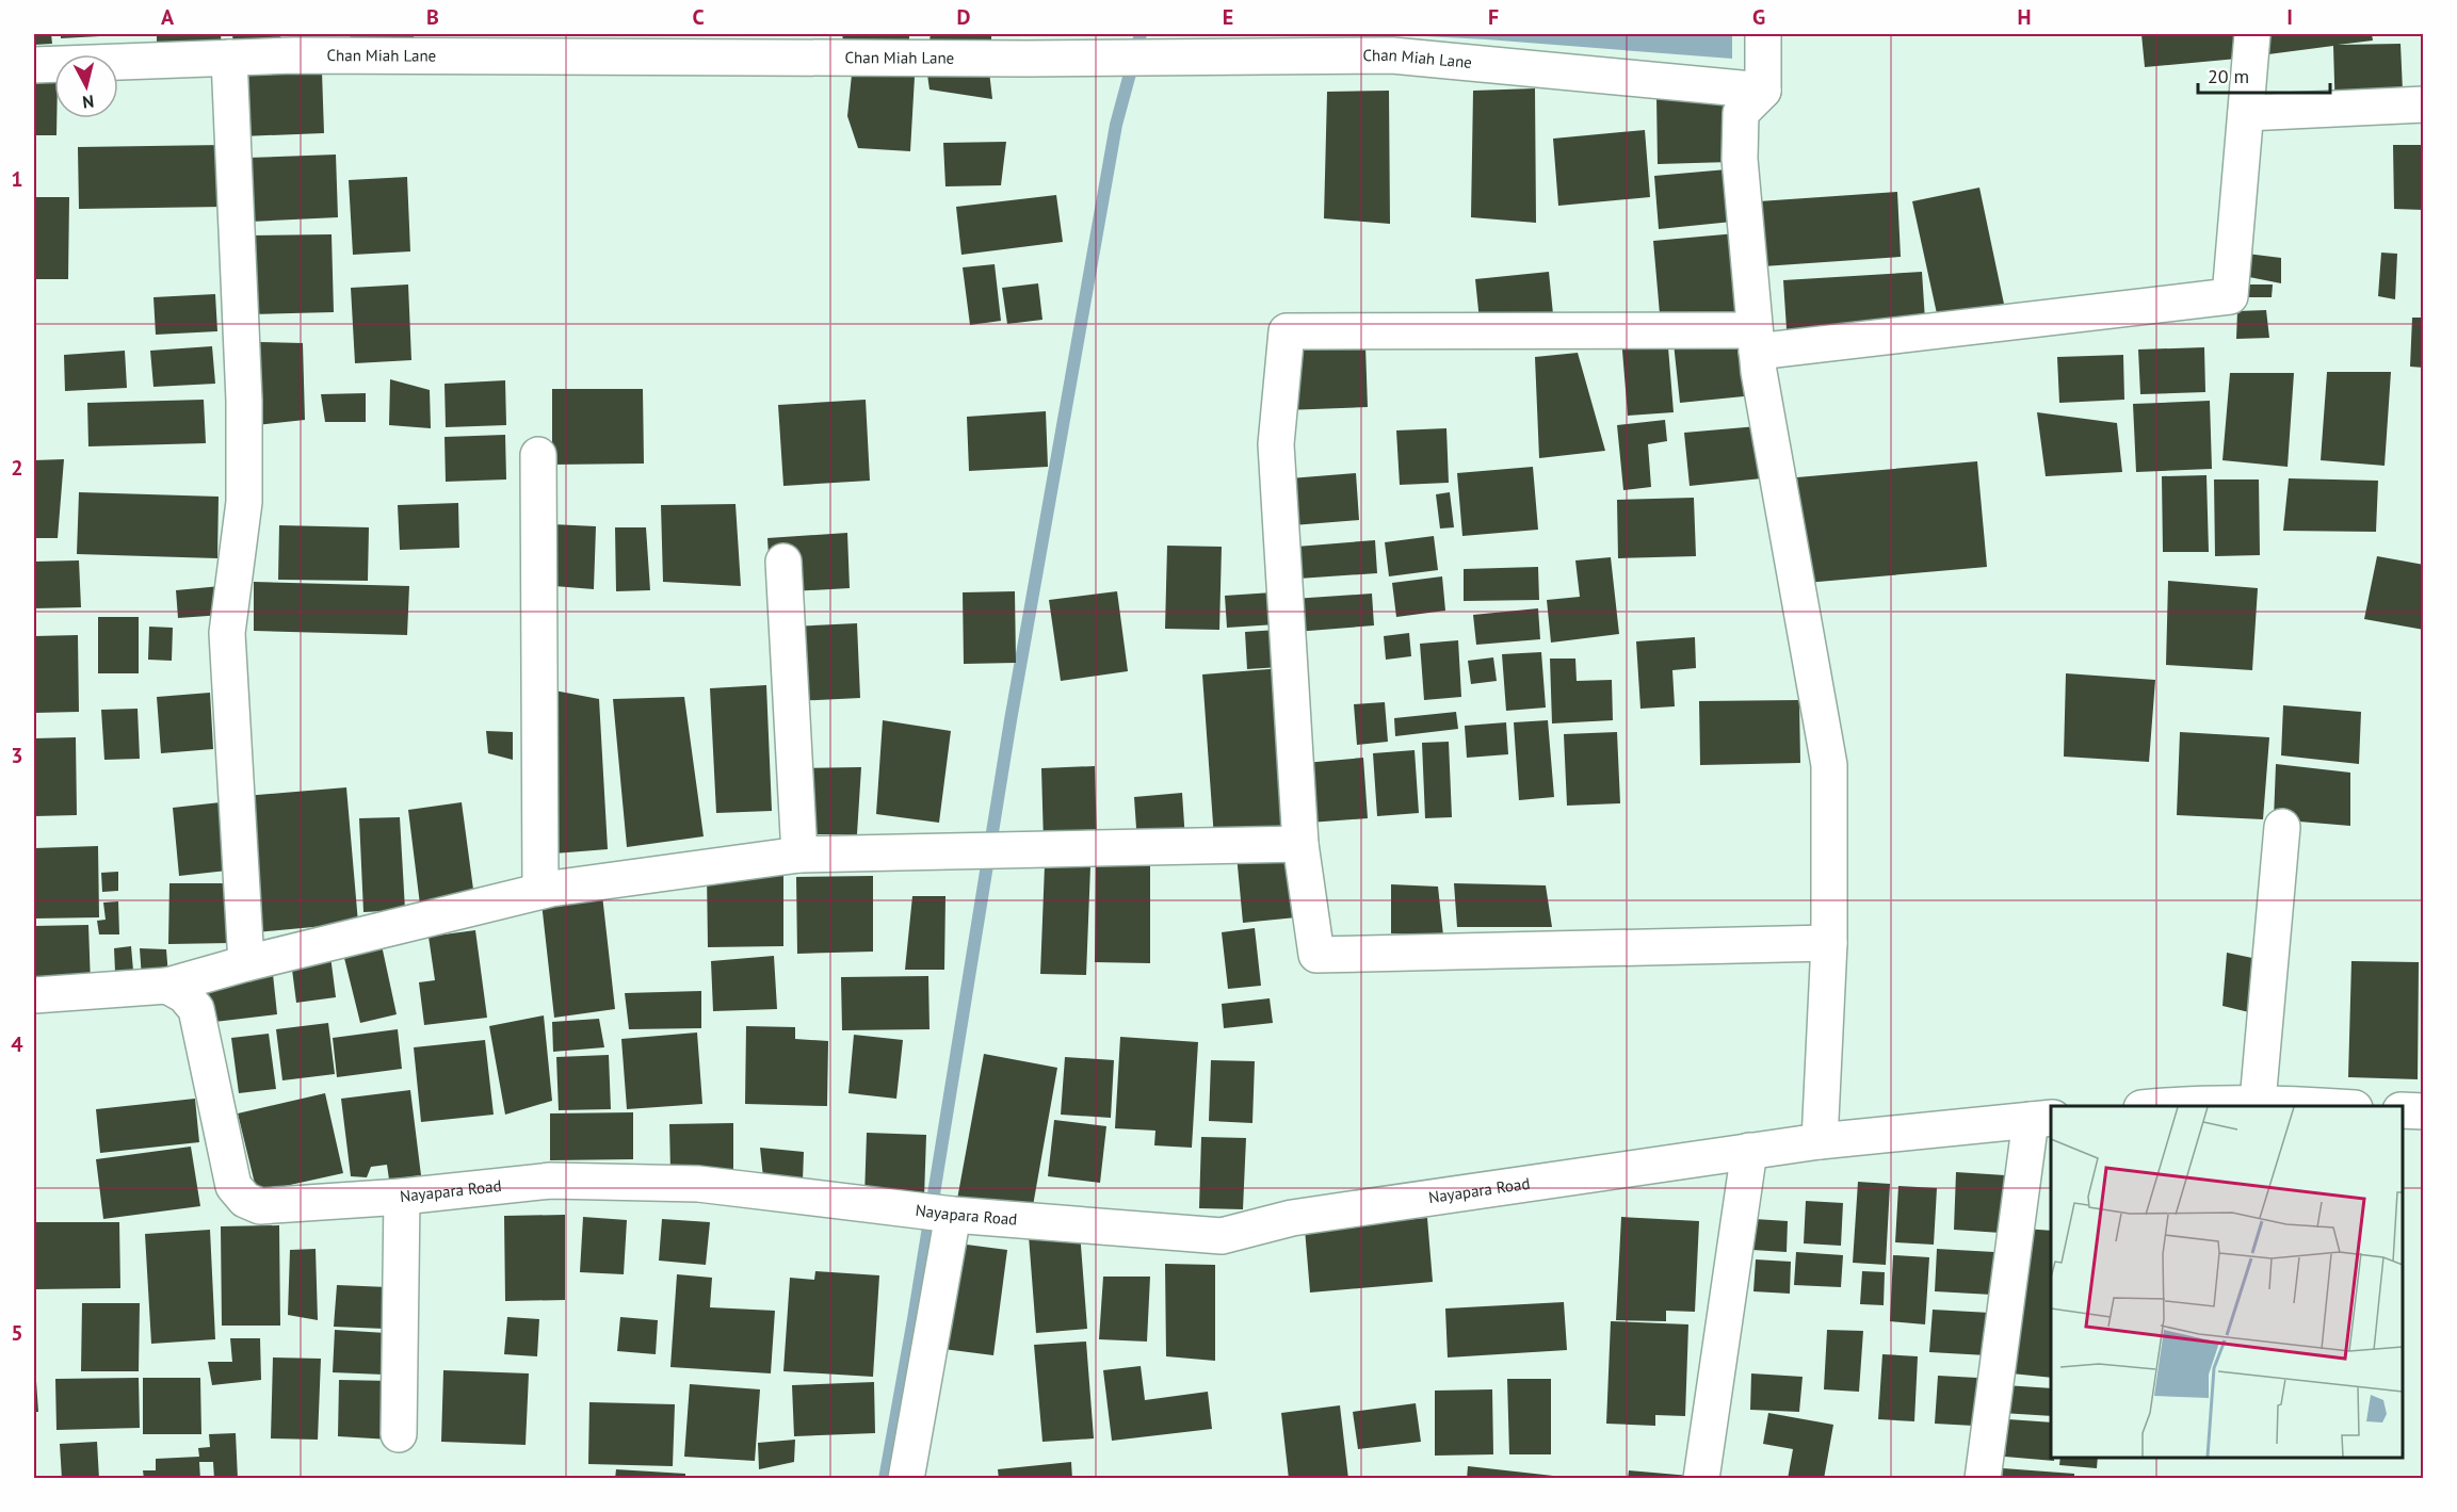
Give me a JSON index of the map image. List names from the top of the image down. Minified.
{"streets":{"street":["Chan Miah Lane","Nayapara Road"]},"scale_bar":"20 m","north":"bottom","grid":{"columns":["A","B","C","D","E","F","G","H","I"],"rows":["1","2","3","4","5"]}}
